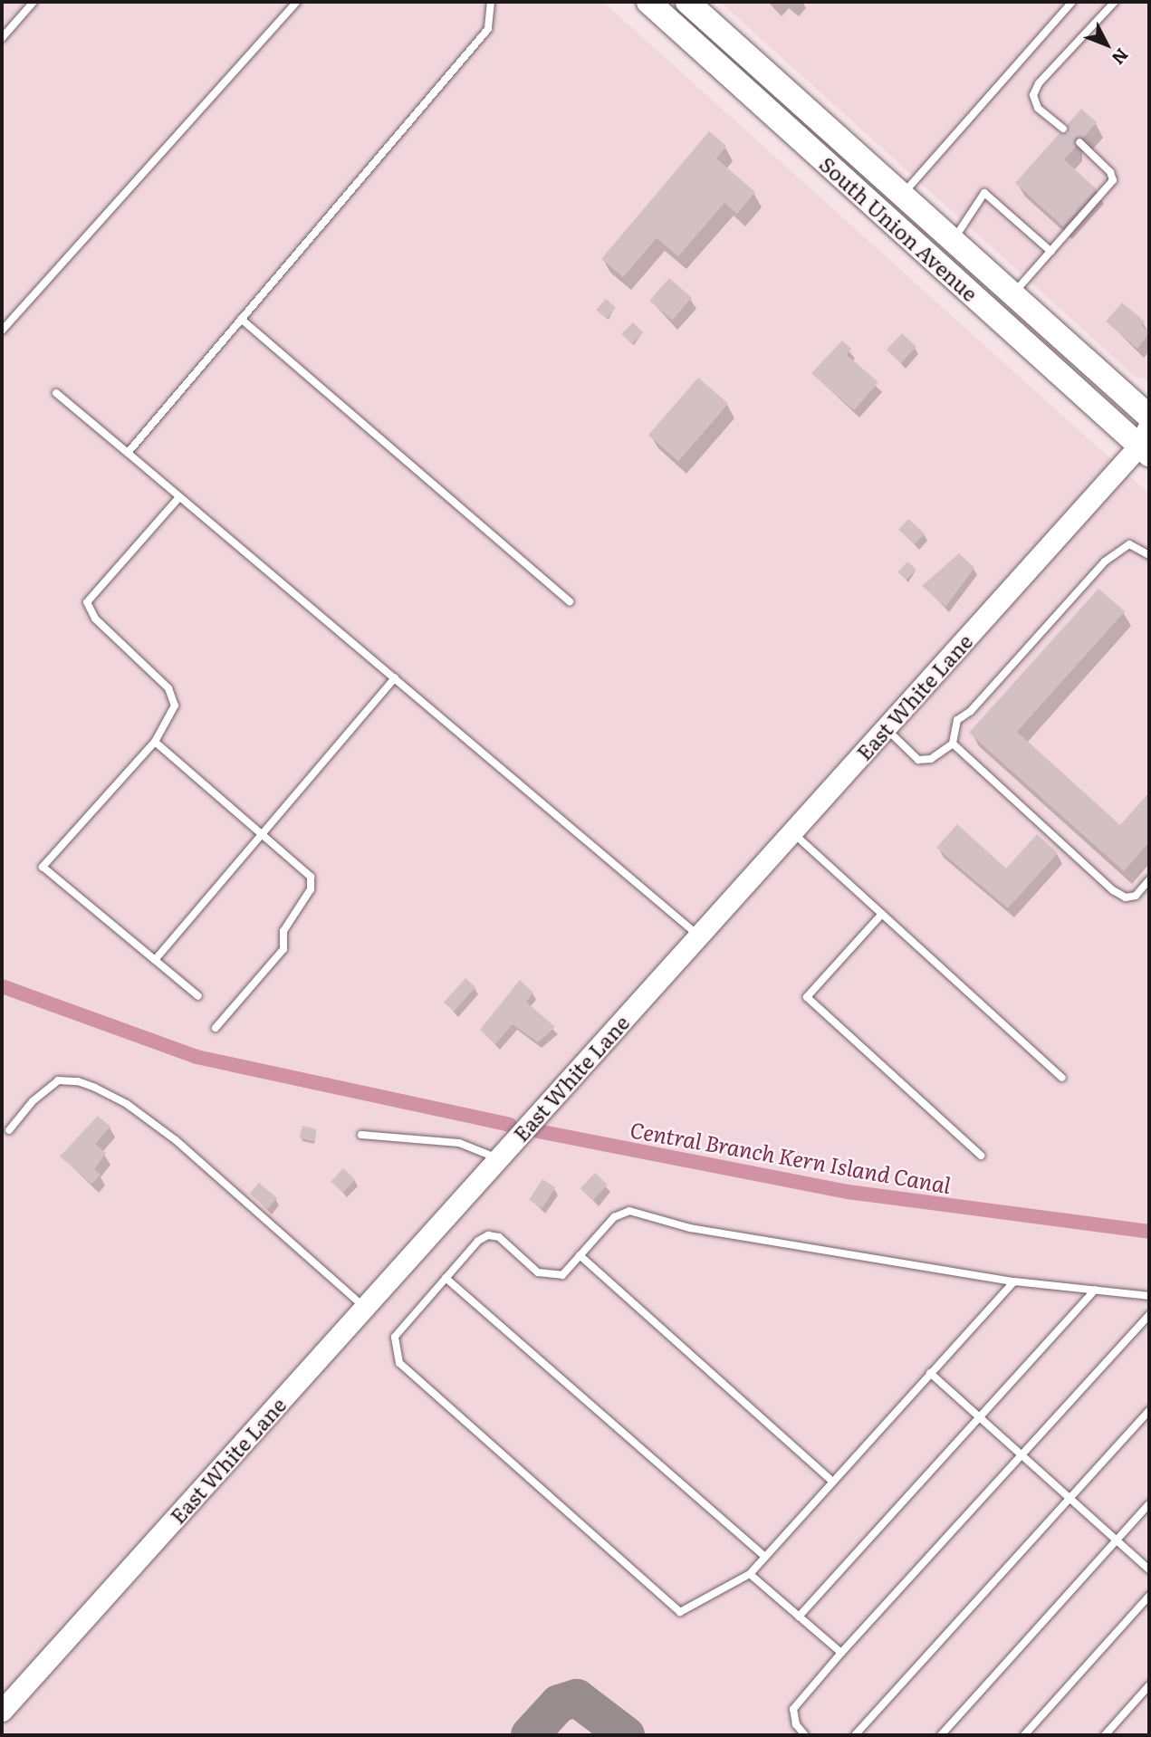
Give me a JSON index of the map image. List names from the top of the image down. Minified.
{"streets":{"main road":["South Union Avenue"],"street":["East White Lane"]},"crossings":[["South Union Avenue","East White Lane"]],"water":["Central Branch Kern Island Canal"],"north":"bottom right"}
